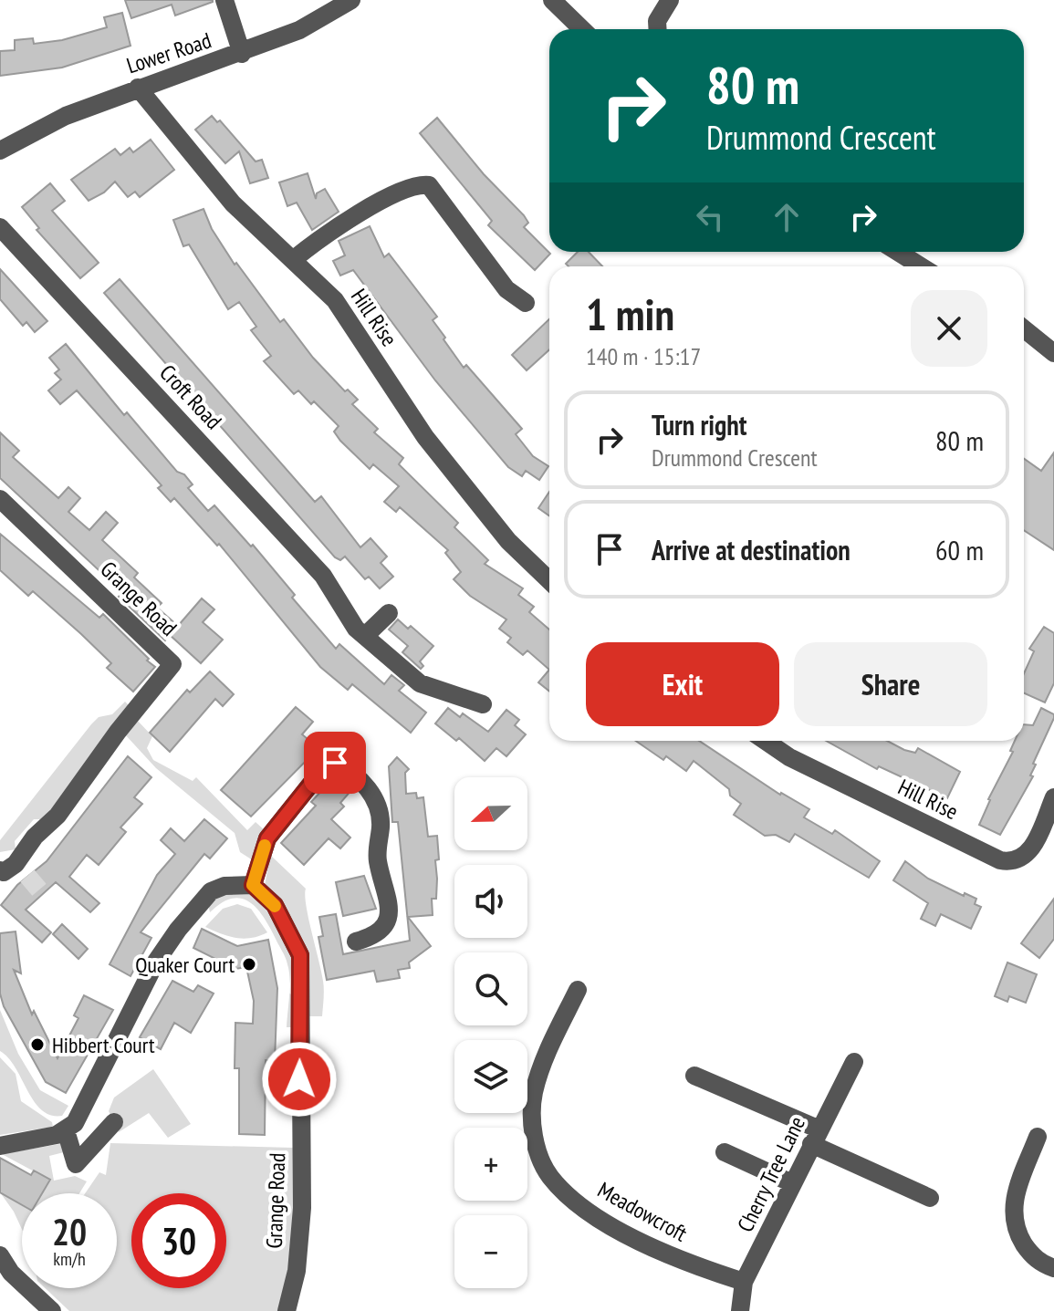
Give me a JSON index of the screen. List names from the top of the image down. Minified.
{"streets":{"street":["Lower Road","Hill Rise","Croft Road","Grange Road","Cherry Tree Lane","Meadowcroft"]},"crossings":[["Lower Road","Hill Rise"],["Cherry Tree Lane","Meadowcroft"]],"places":["Quaker Court","Hibbert Court"],"north":"left","page":{"turn":["80 m","Drummond Crescent"],"heading":["1 min","140 m · 15:17"],"list":[{"name":"Turn right","note":"Drummond Crescent","value":"80 m"},{"name":"Arrive at destination","value":"60 m"}],"buttons":["Exit","Share"],"map_buttons":["+","−"],"speed":"20 km/h","limit":"30"}}
